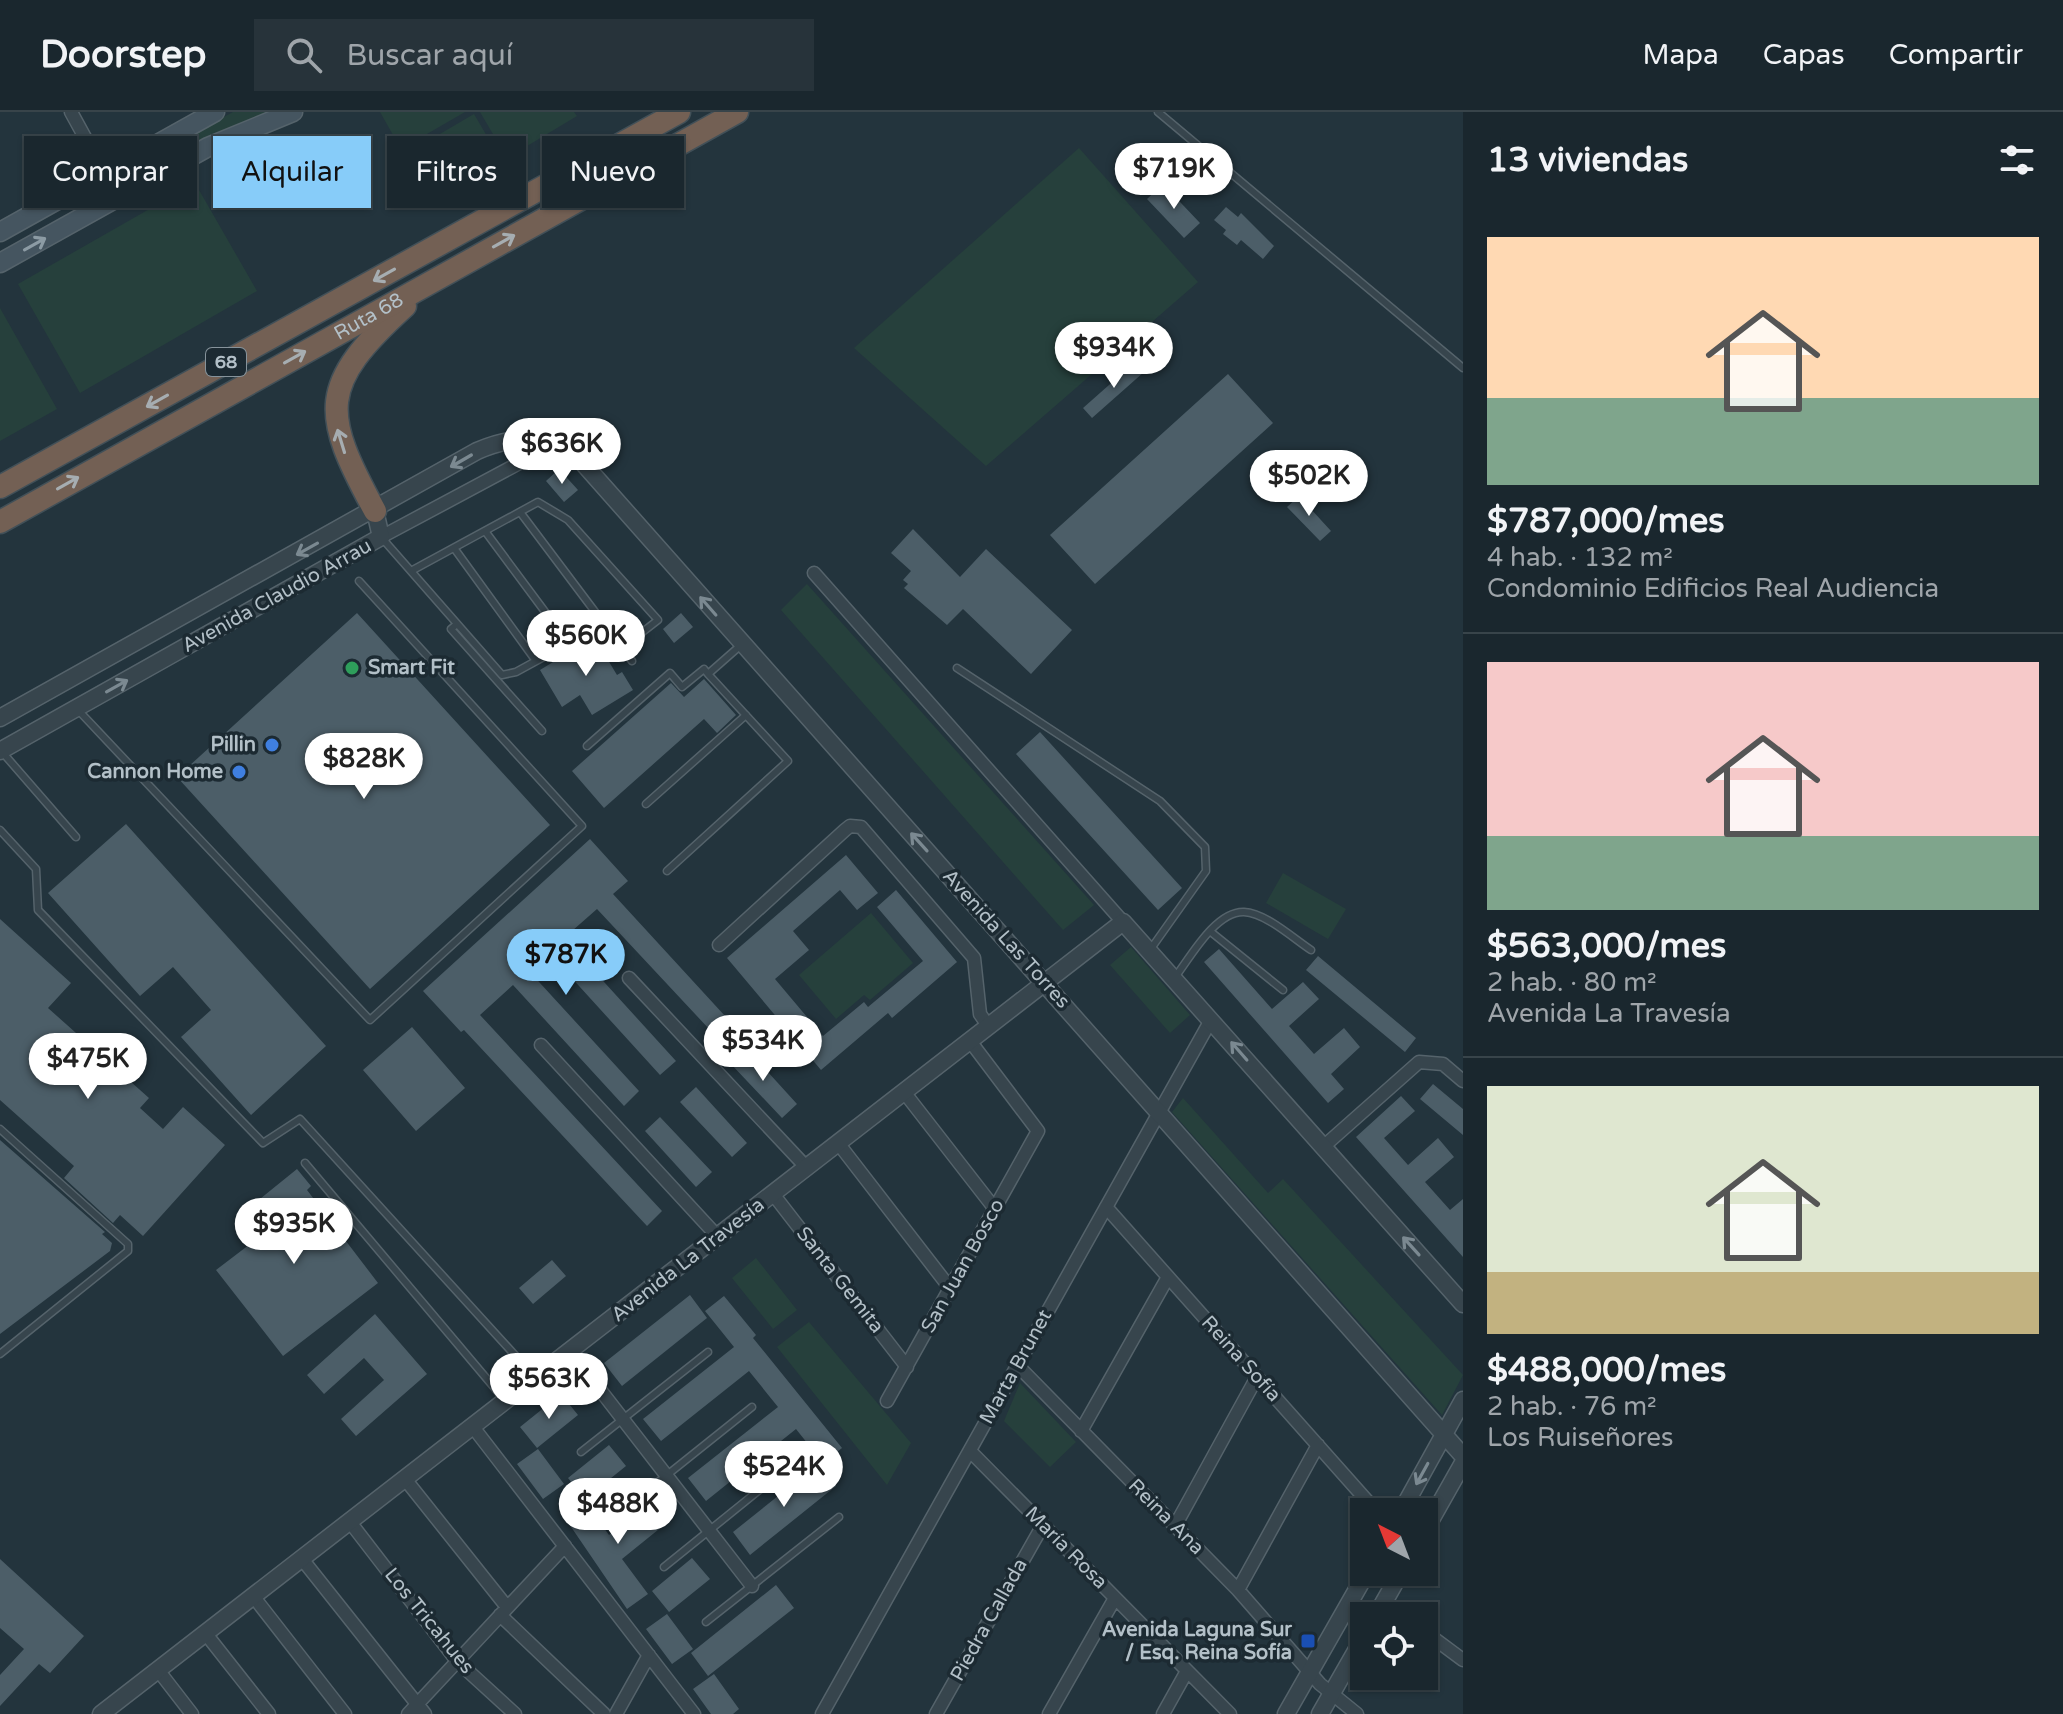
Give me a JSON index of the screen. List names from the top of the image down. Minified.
{"streets":{"highway":["Ruta 68","68"],"street":["Avenida Claudio Arrau","Avenida Las Torres","Avenida La Travesía","San Juan Bosco","Santa Gemita","Reina Sofía","Marta Brunet","Reina Ana","María Rosa","Piedra Callada","Los Tricahues"]},"crossings":[["Avenida Claudio Arrau","Avenida Las Torres"],["Avenida Las Torres","Avenida La Travesía"],["Avenida Las Torres","Marta Brunet"],["Avenida La Travesía","San Juan Bosco"],["Avenida La Travesía","Santa Gemita"],["Avenida La Travesía","Los Tricahues"],["San Juan Bosco","Santa Gemita"],["Reina Sofía","Marta Brunet"],["Marta Brunet","Reina Ana"],["Marta Brunet","María Rosa"],["María Rosa","Piedra Callada"]],"places":{"other":["Smart Fit","Pillin","Cannon Home"],"transit":["Avenida Laguna Sur / Esq. Reina Sofía"]},"north":"top left","page":{"header":"Doorstep","search":"Buscar aquí","nav":["Mapa","Capas","Compartir"],"heading":"13 viviendas","chip":["Comprar","Alquilar","Filtros","Nuevo"],"price":["$719K","$934K","$636K","$502K","$560K","$828K","$787K","$534K","$475K","$935K","$563K","$524K","$488K"],"list":[{"name":"$787,000/mes","note":"4 hab. · 132 m² · Condominio Edificios Real Audiencia"},{"name":"$563,000/mes","note":"2 hab. · 80 m² · Avenida La Travesía"},{"name":"$488,000/mes","note":"2 hab. · 76 m² · Los Ruiseñores"}]}}
